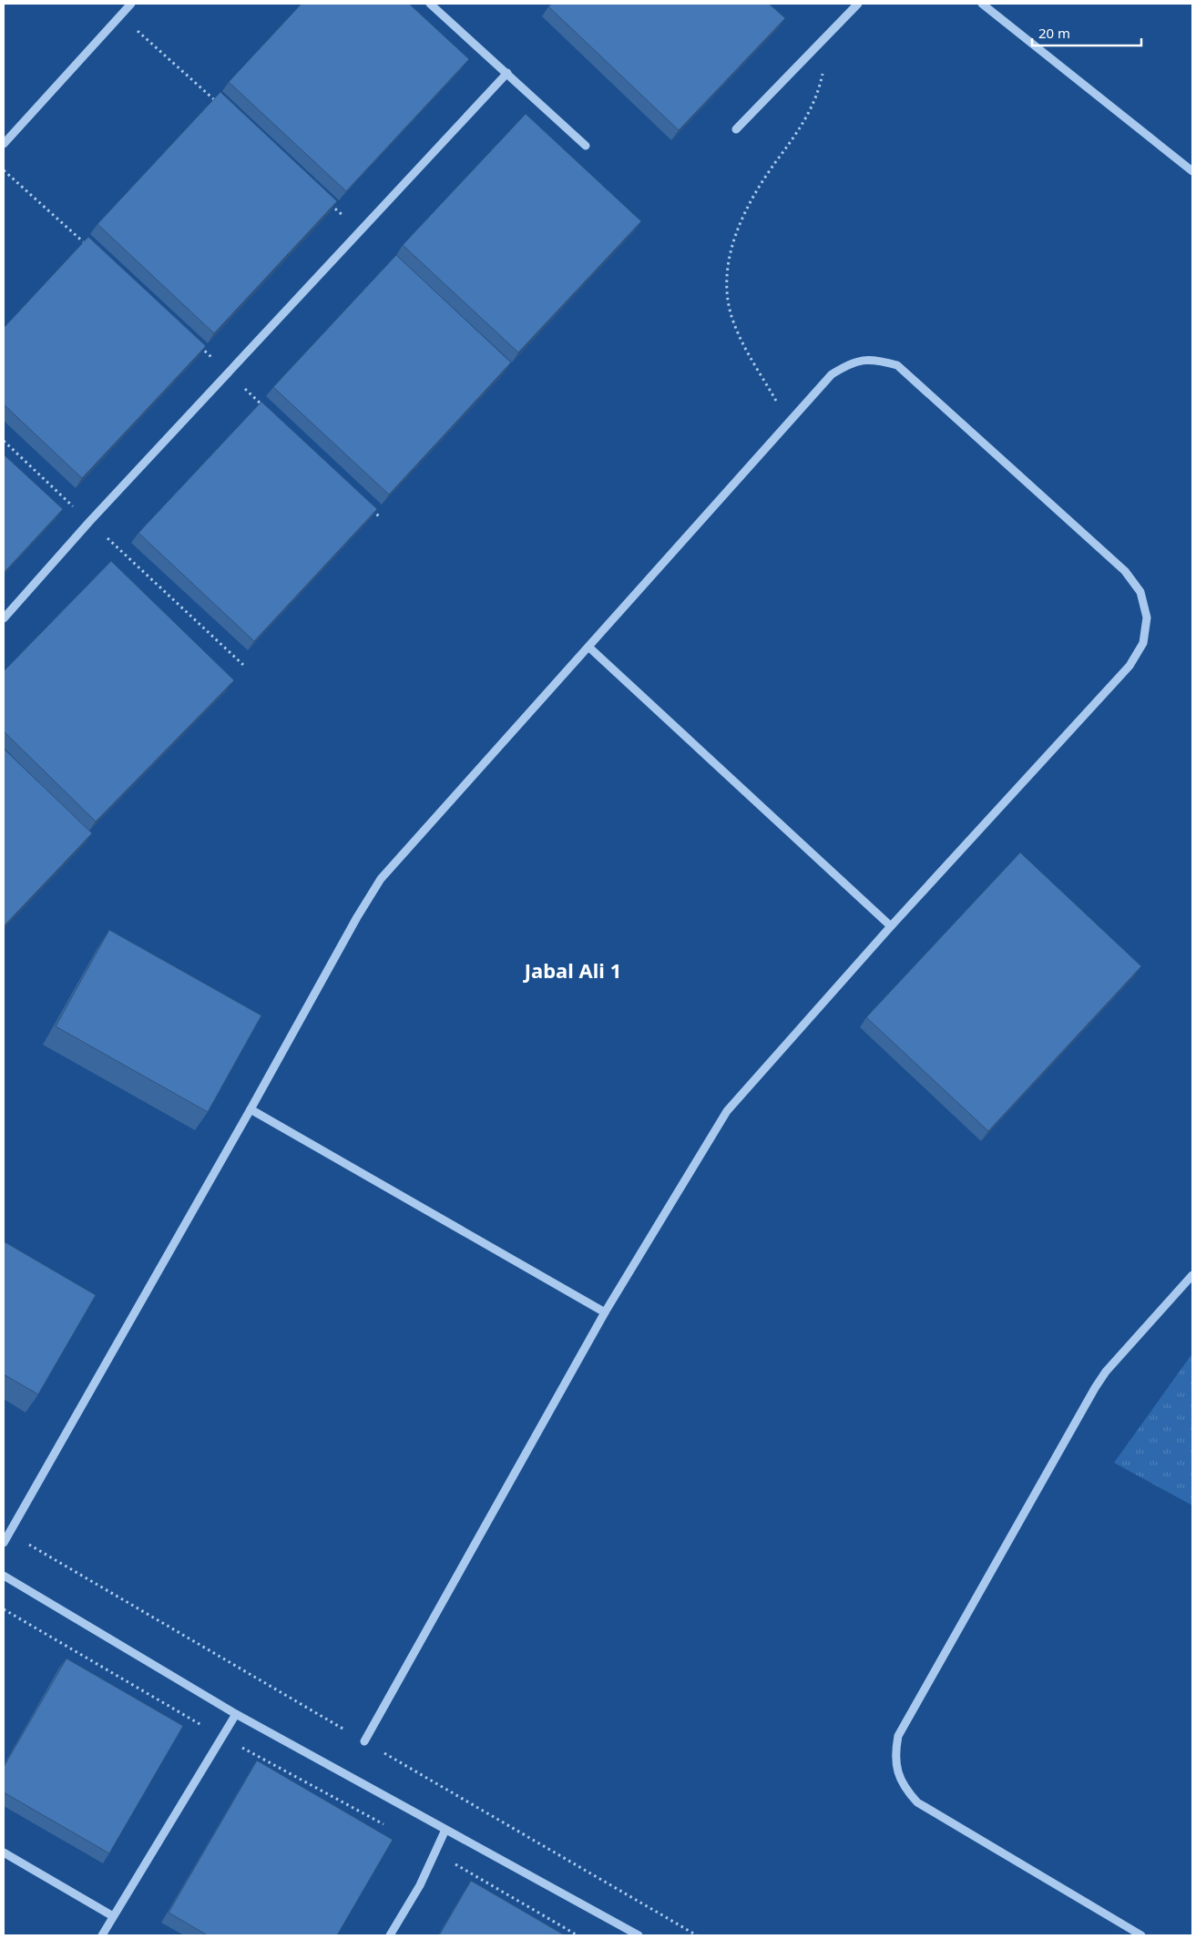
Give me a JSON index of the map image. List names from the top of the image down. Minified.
{"districts":["Jabal Ali 1"],"scale_bar":"20 m"}
